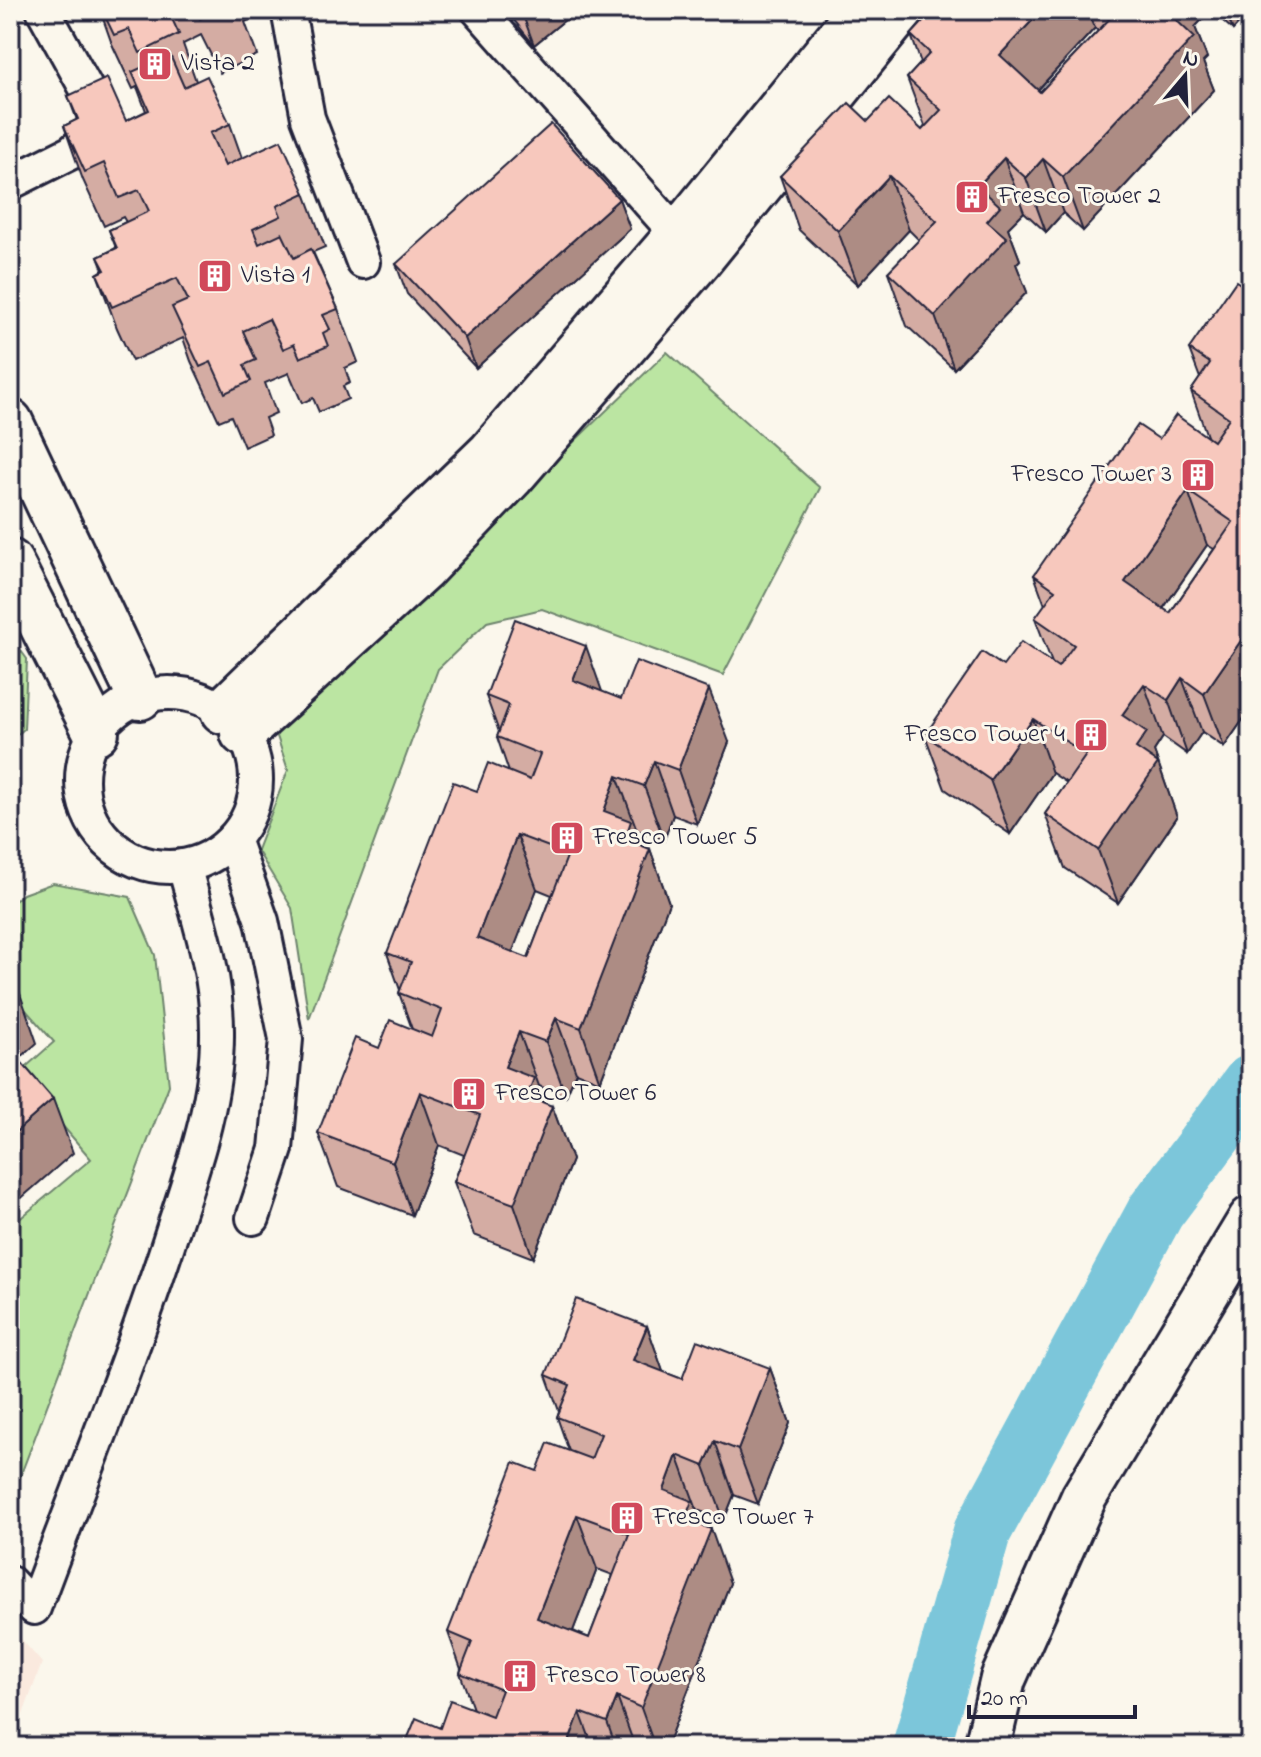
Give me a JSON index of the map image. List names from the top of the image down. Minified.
{"places":{"building":["Vista 2","Fresco Tower 2","Vista 1","Fresco Tower 3","Fresco Tower 4","Fresco Tower 5","Fresco Tower 6","Fresco Tower 7","Fresco Tower 8"]},"scale_bar":"20 m","north":"top"}
